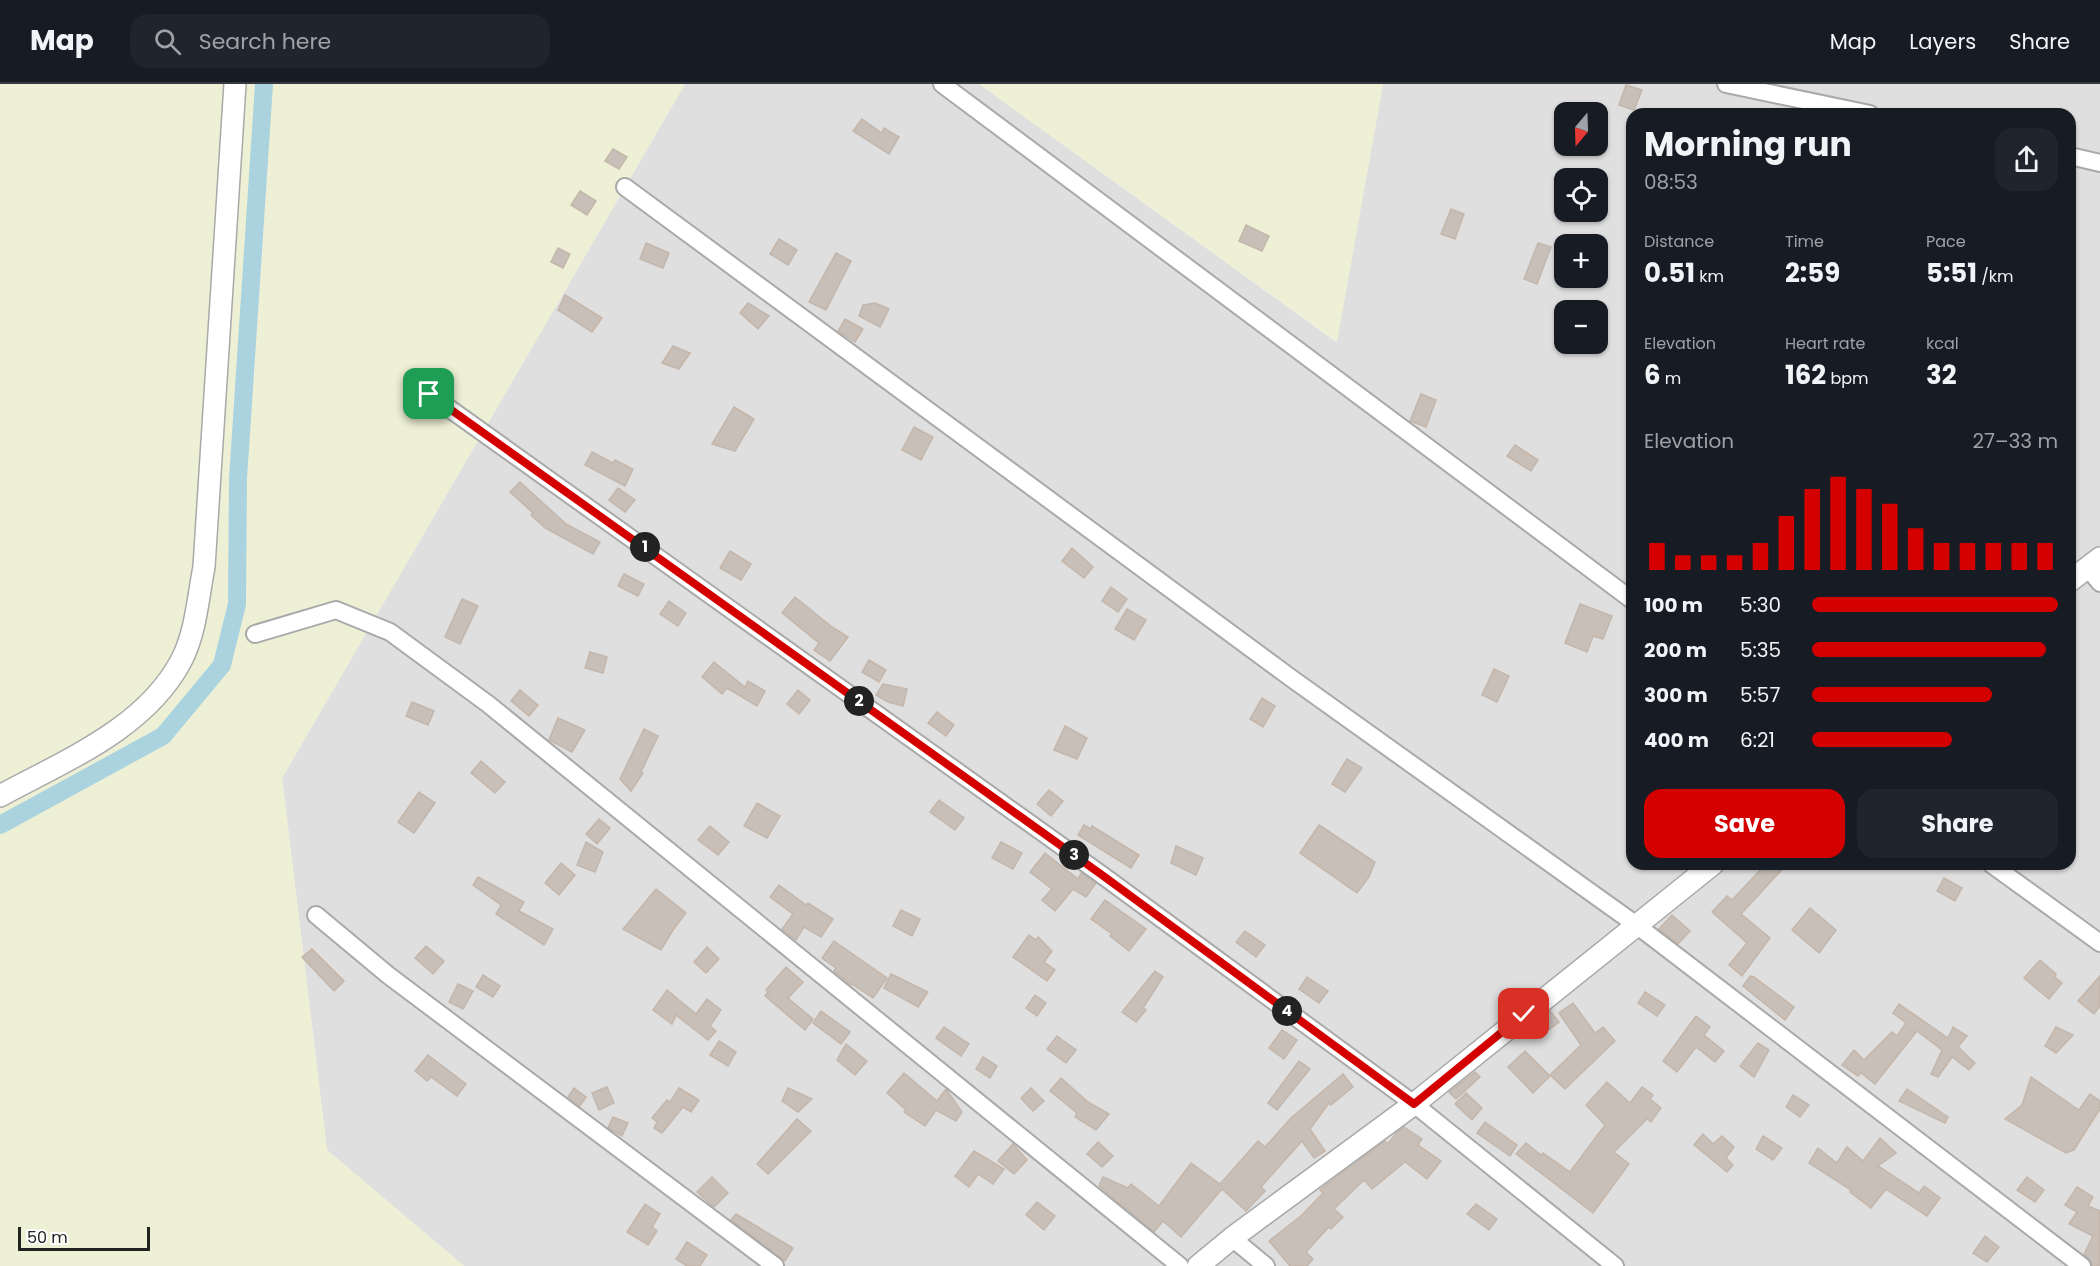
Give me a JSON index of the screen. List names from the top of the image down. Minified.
{"scale_bar":"50 m","north":"bottom","page":{"header":"Map","search":"Search here","nav":["Map","Layers","Share"],"map_buttons":["+","−"],"heading":["Morning run","08:53"],"stats":[["Distance","0.51 km"],["Time","2:59"],["Pace","5:51 /km"],["Elevation","6 m"],["Heart rate","162 bpm"],["kcal","32"]],"chart":["Elevation","27–33 m"],"pins":["1","2","3","4"],"list":[{"name":"100 m","note":"5:30"},{"name":"200 m","note":"5:35"},{"name":"300 m","note":"5:57"},{"name":"400 m","note":"6:21"}],"buttons":["Save","Share"],"scale":"50 m"}}
